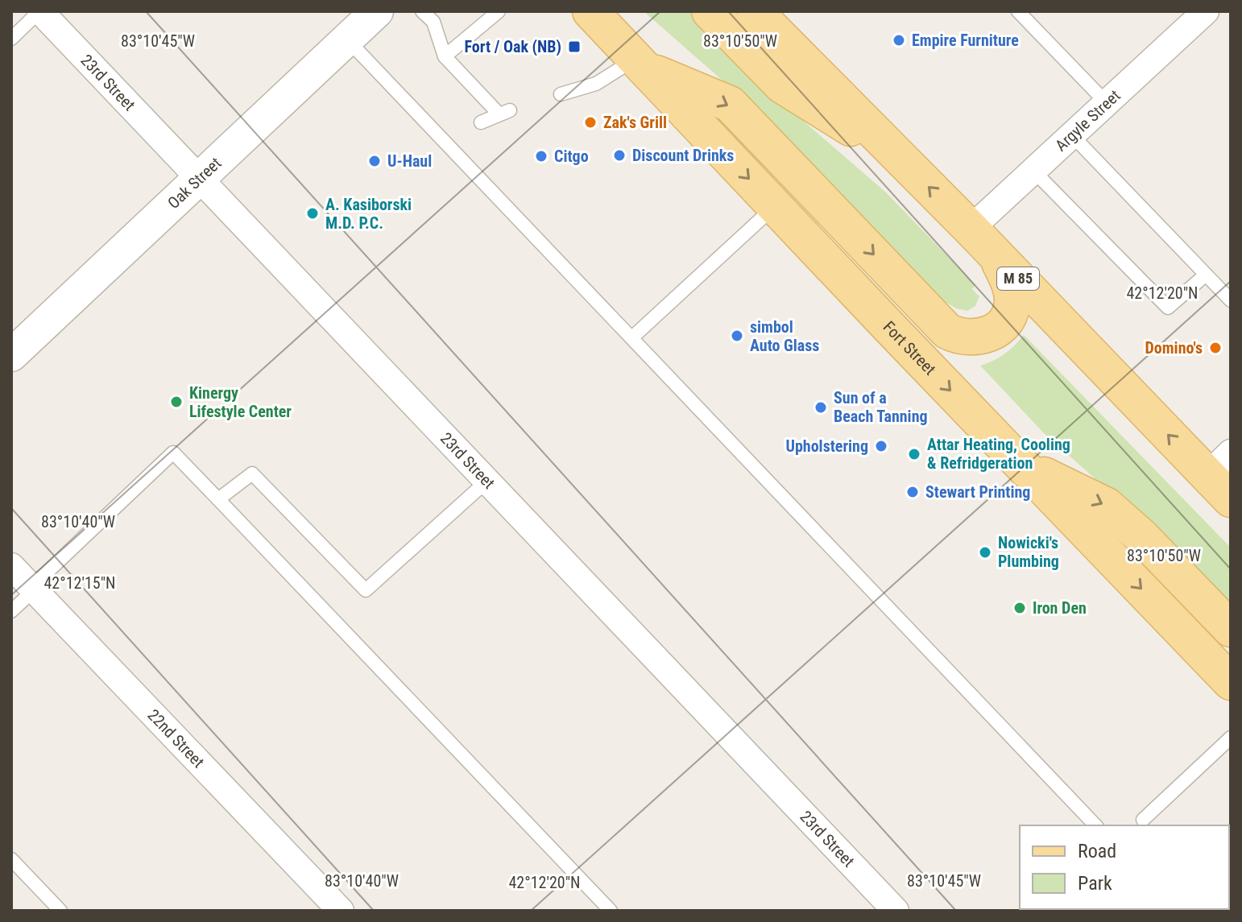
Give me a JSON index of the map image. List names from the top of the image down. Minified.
{"streets":{"main road":["M 85","Fort Street"],"street":["23rd Street","Argyle Street","Oak Street","22nd Street"]},"crossings":[["23rd Street","Oak Street"],["Argyle Street","M 85"]],"places":{"other":["Empire Furniture","Zak's Grill","Discount Drinks","Citgo","U-Haul","A. Kasiborski M.D. P.C.","simbol Auto Glass","Domino's","Kinergy Lifestyle Center","Sun of a Beach Tanning","Upholstering","Attar Heating, Cooling & Refridgeration","Stewart Printing","Nowicki's Plumbing","Iron Den"],"transit":["Fort / Oak (NB)"]},"legend":["Road","Park"],"coordinates":["83°10'45\"W","83°10'50\"W","42°12'20\"N","83°10'40\"W","42°12'15\"N"]}
